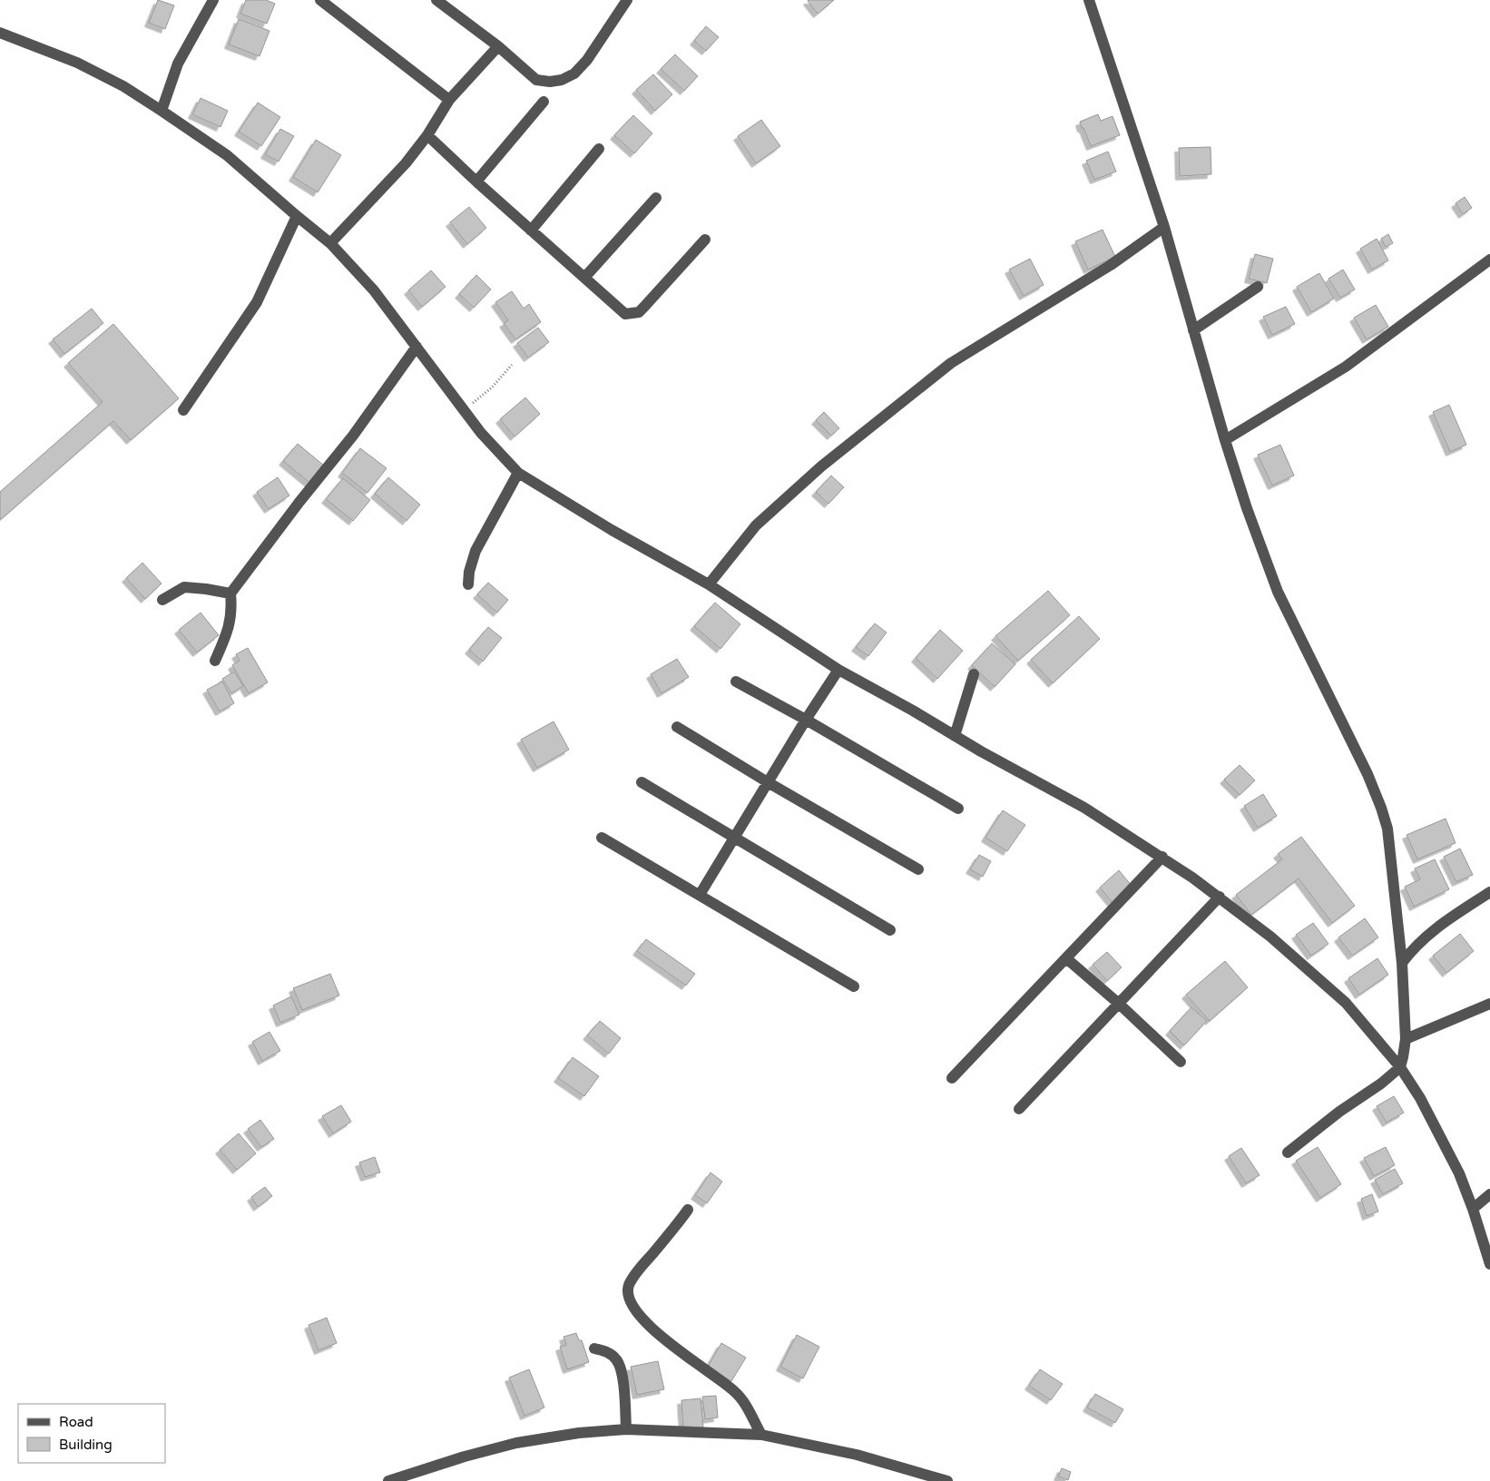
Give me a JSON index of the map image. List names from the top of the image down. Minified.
{"legend":["Road","Building"]}
